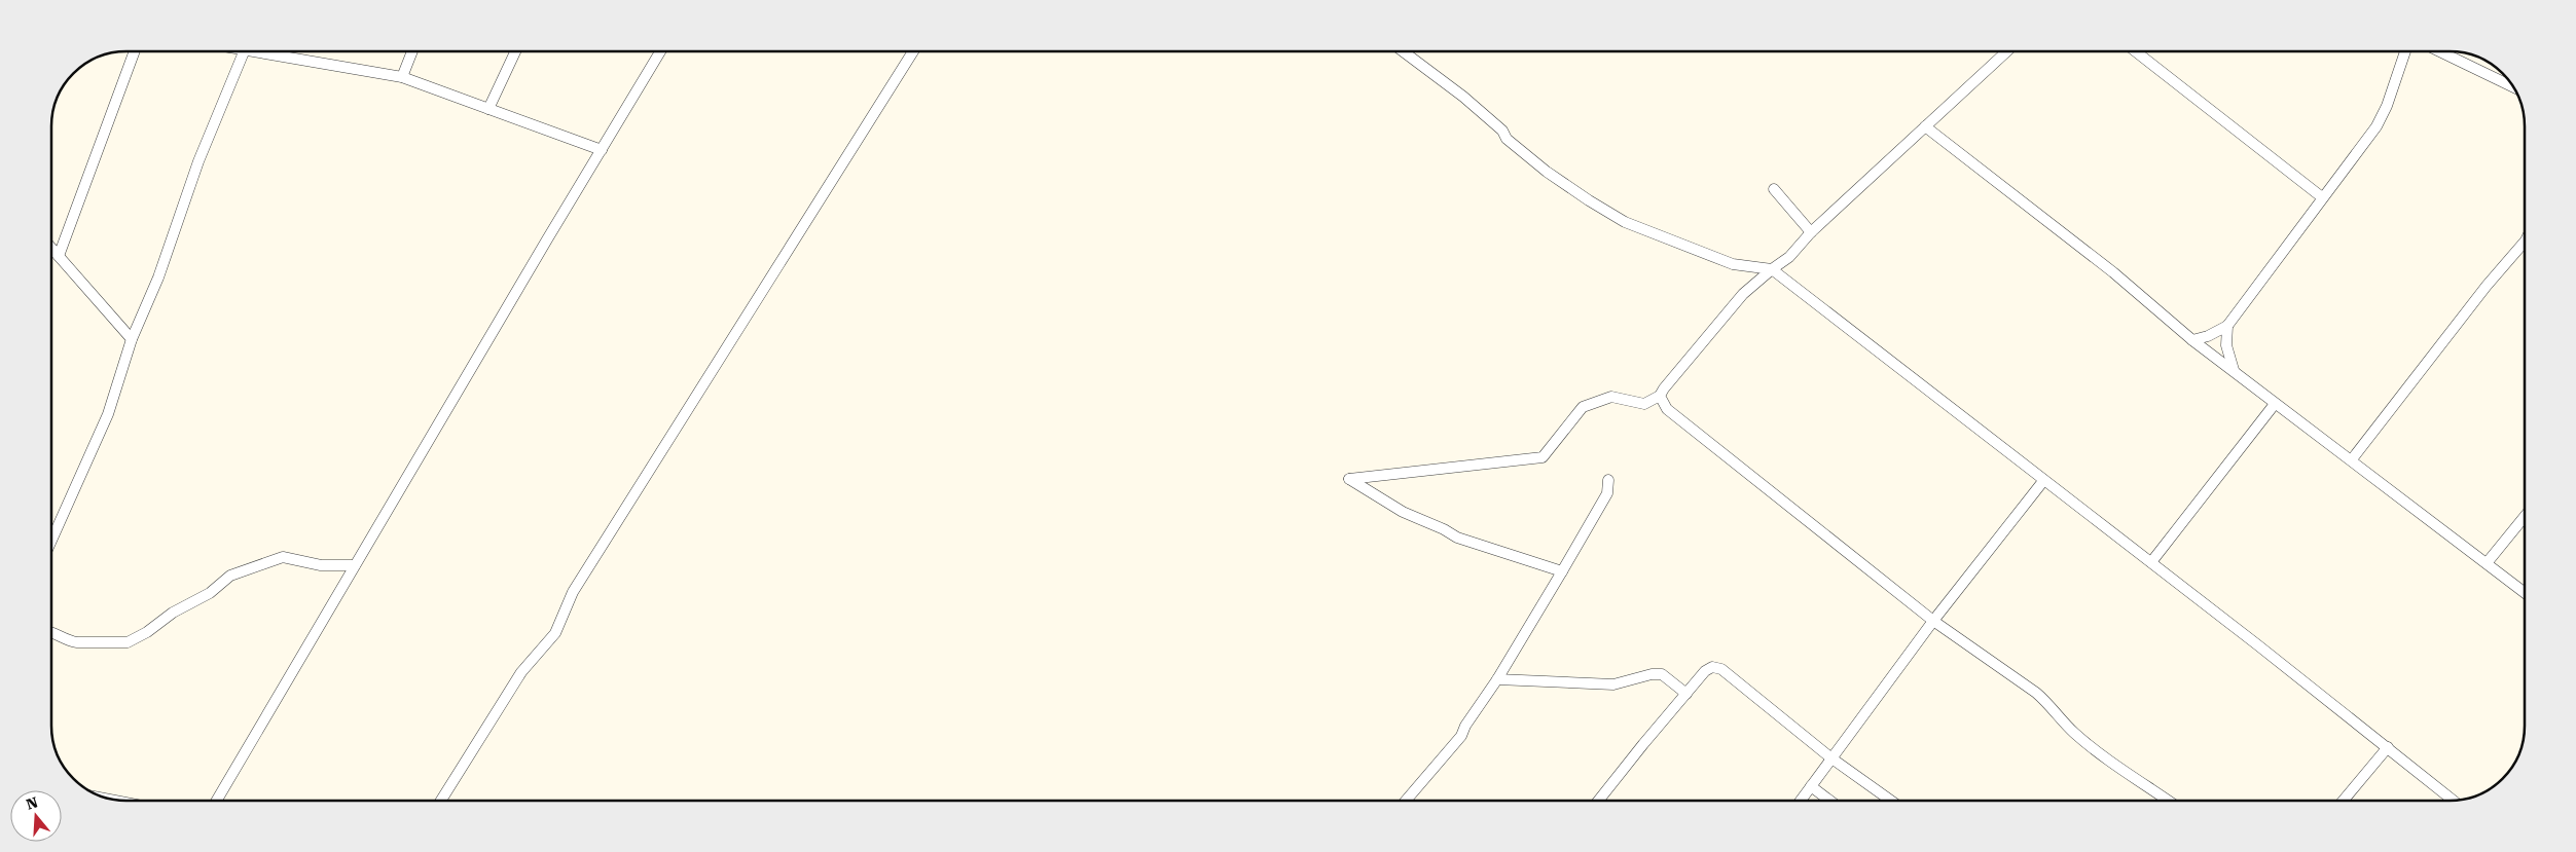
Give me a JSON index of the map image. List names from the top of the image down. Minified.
{"north":"top"}
